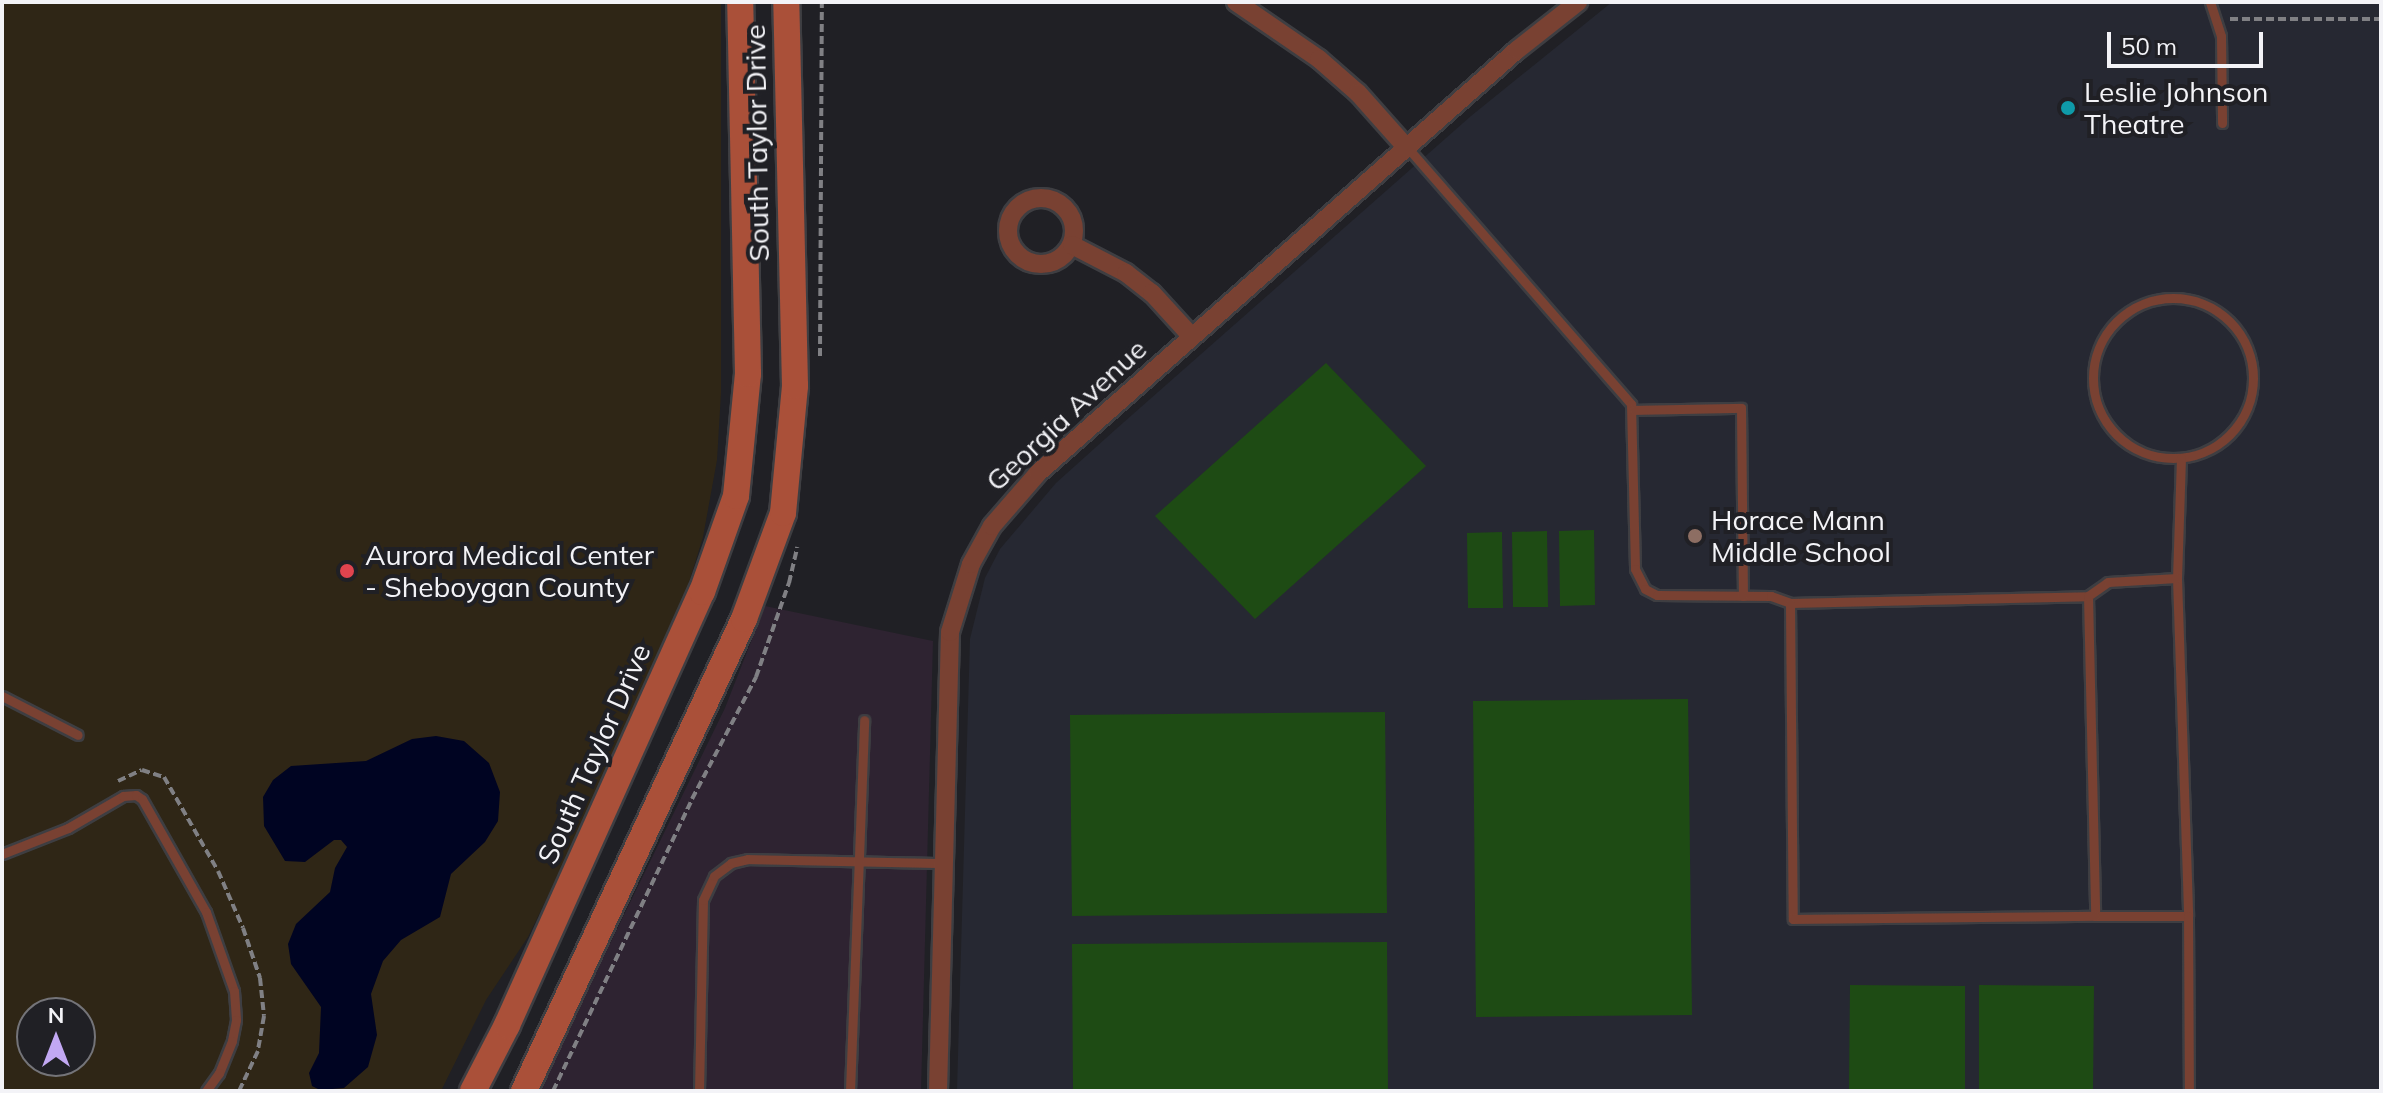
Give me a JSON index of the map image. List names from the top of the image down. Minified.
{"streets":{"main road":["South Taylor Drive"],"street":["Georgia Avenue"]},"places":["Leslie Johnson Theatre","Horace Mann Middle School","Aurora Medical Center - Sheboygan County"],"scale_bar":"50 m","north":"top"}
